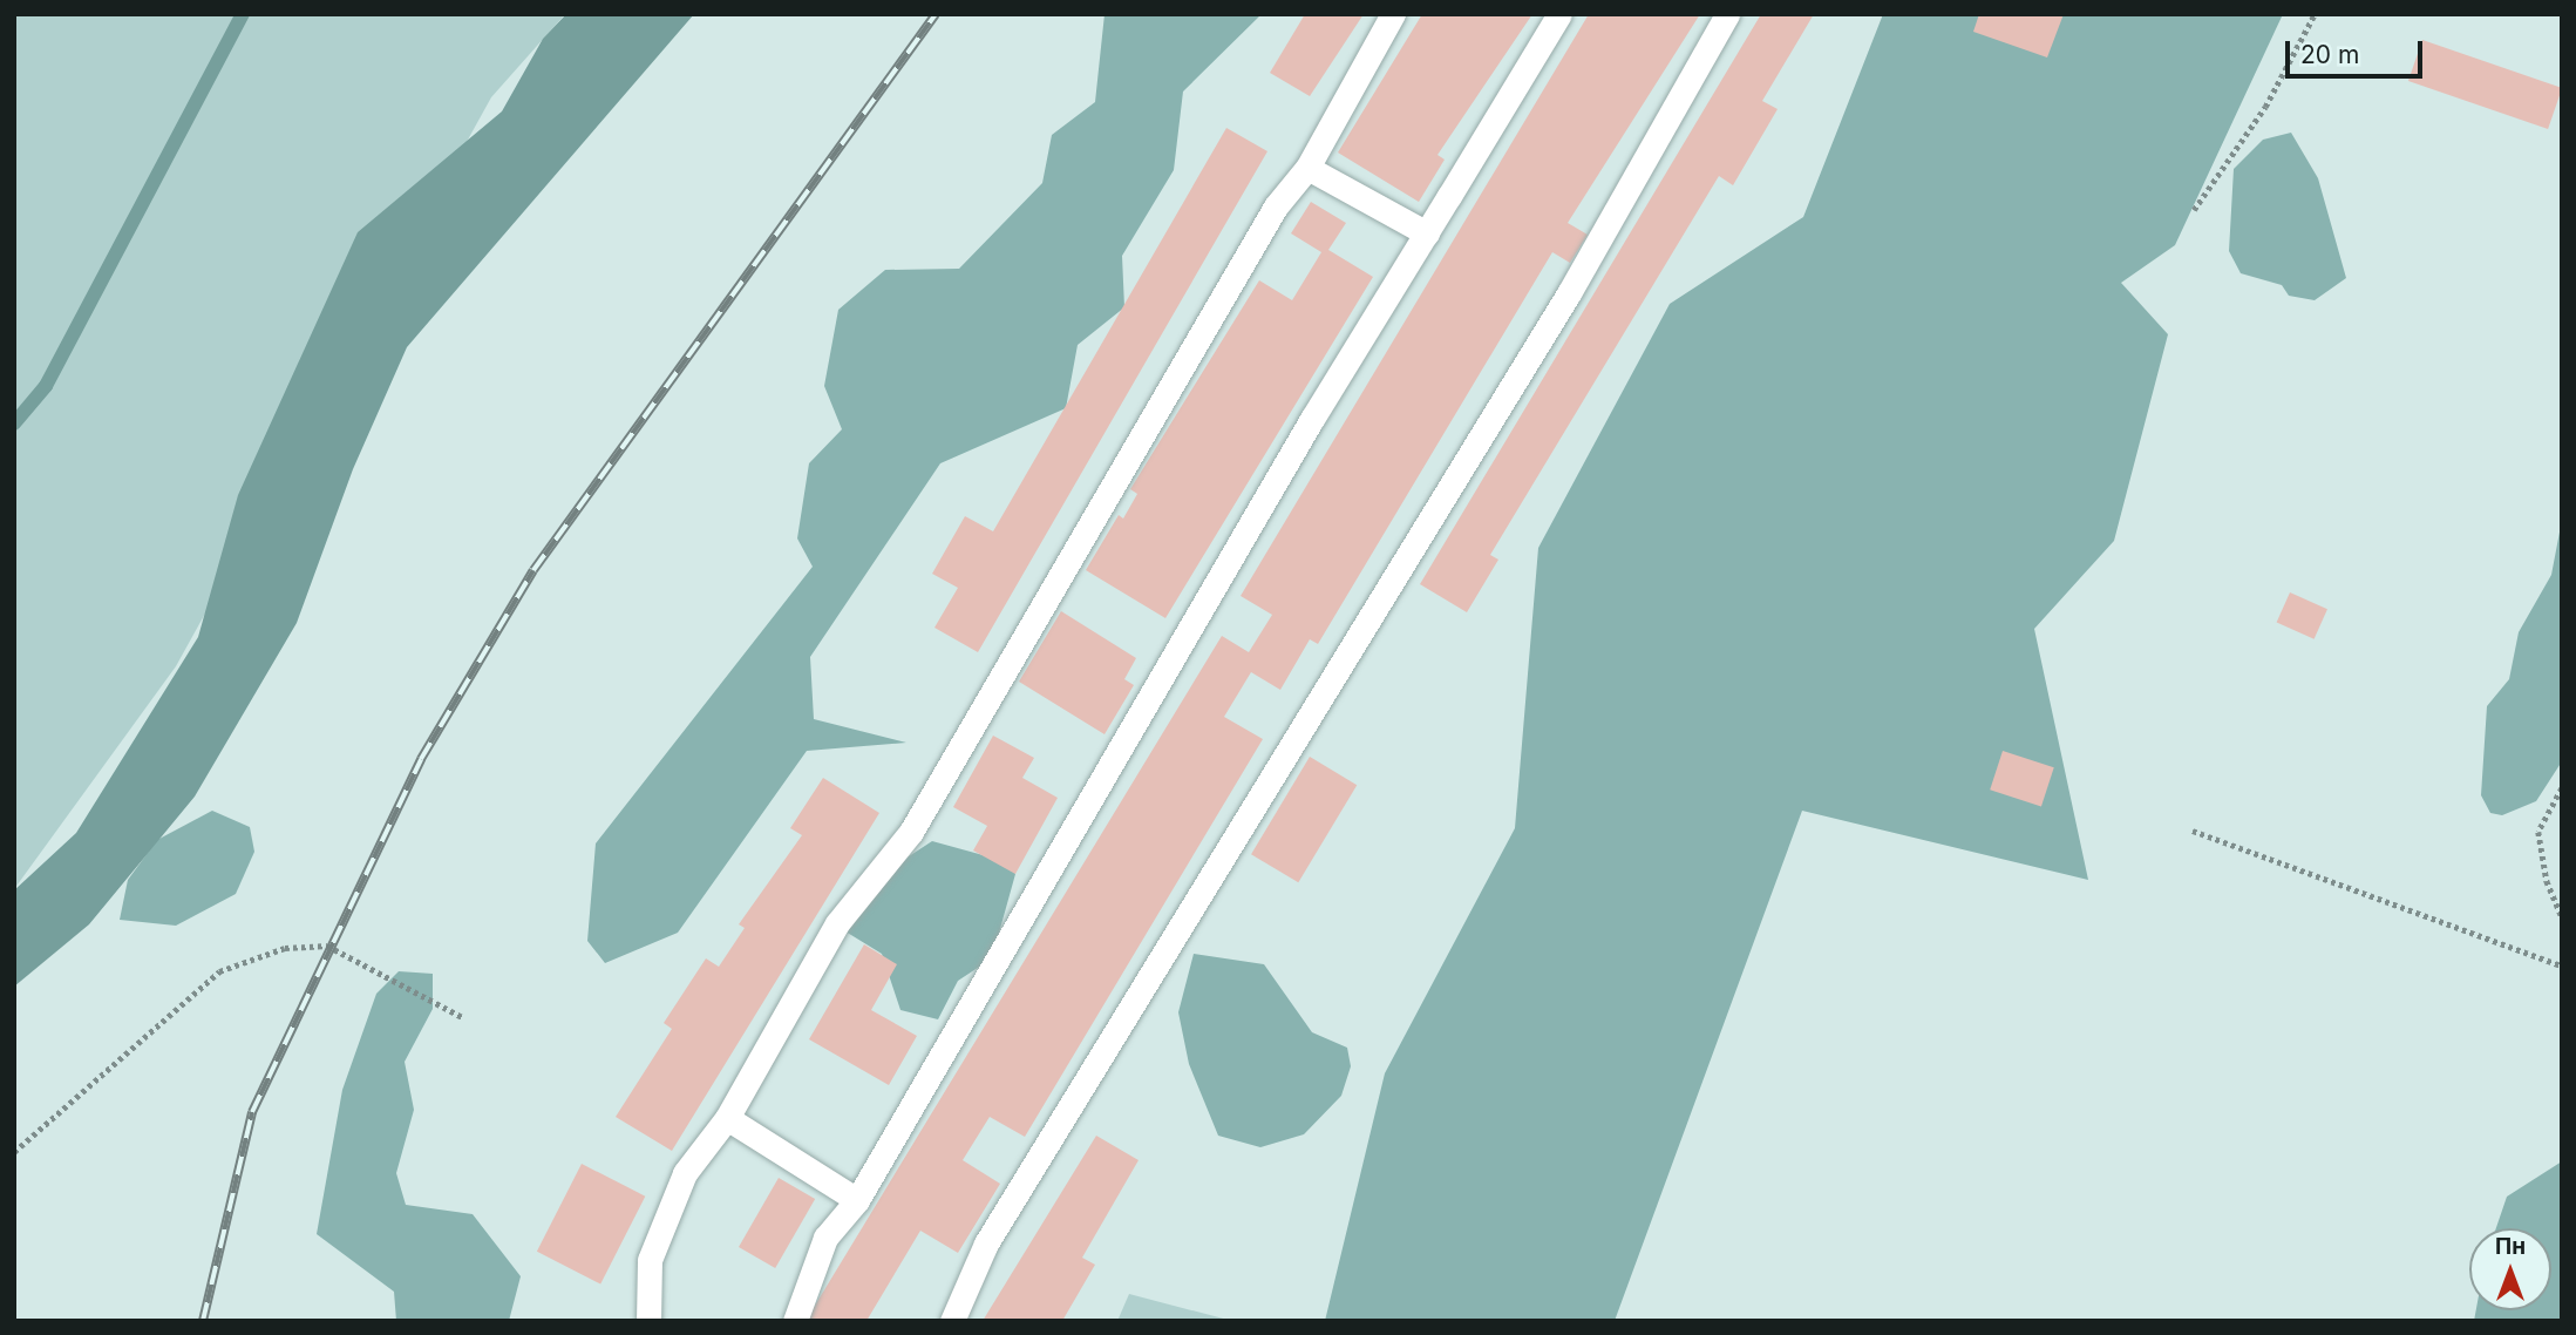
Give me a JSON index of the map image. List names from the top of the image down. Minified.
{"scale_bar":"20 m","north":"top"}
